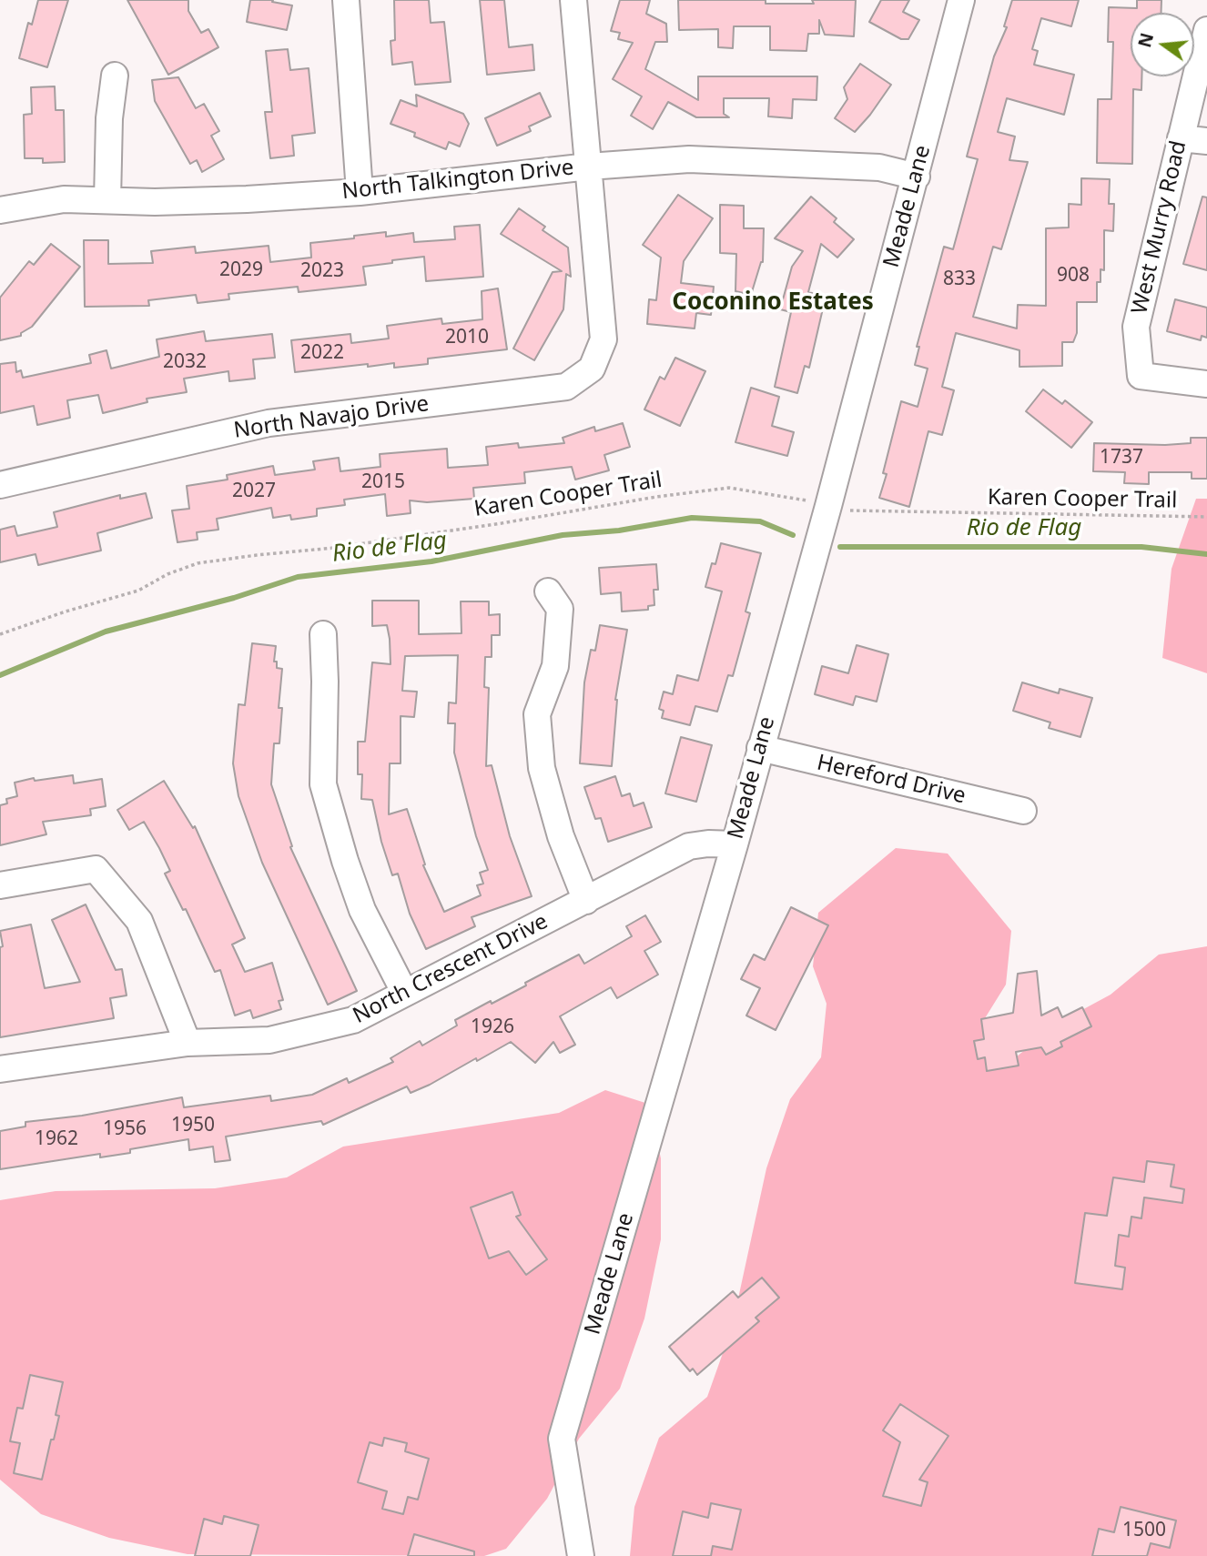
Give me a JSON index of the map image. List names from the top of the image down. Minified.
{"streets":{"street":["North Talkington Drive","Meade Lane","West Murry Road","North Navajo Drive","Hereford Drive","North Crescent Drive"],"path":["Karen Cooper Trail"]},"crossings":[["North Talkington Drive","Meade Lane"],["North Talkington Drive","North Navajo Drive"],["Meade Lane","Hereford Drive"],["Meade Lane","North Crescent Drive"]],"districts":["Coconino Estates"],"water":["Rio de Flag"],"house_numbers":["2029","2023","908","833","2010","2022","2032","1737","2015","2027","1926","1950","1956","1962","1500"],"north":"left"}
